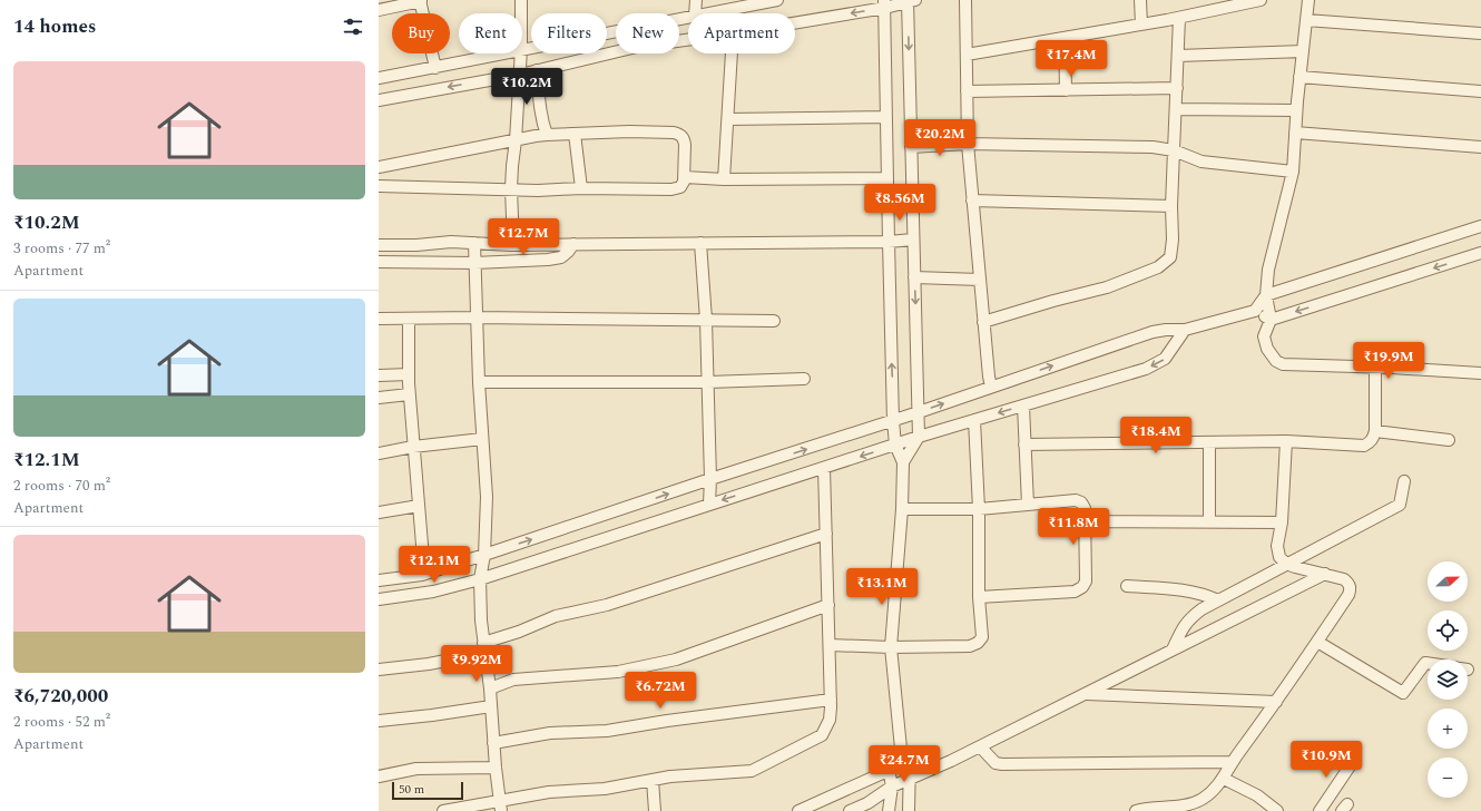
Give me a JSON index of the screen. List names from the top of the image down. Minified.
{"scale_bar":"50 m","north":"right","page":{"heading":"14 homes","chip":["Buy","Rent","Filters","New","Apartment"],"price":["₹17.4M","₹10.2M","₹20.2M","₹8.56M","₹12.7M","₹19.9M","₹18.4M","₹11.8M","₹12.1M","₹13.1M","₹9.92M","₹6.72M","₹10.9M","₹24.7M"],"list":[{"name":"₹10.2M","note":"3 rooms · 77 m² · Apartment"},{"name":"₹12.1M","note":"2 rooms · 70 m² · Apartment"},{"name":"₹6,720,000","note":"2 rooms · 52 m² · Apartment"}],"map_buttons":["+","−"],"scale":"50 m"}}
